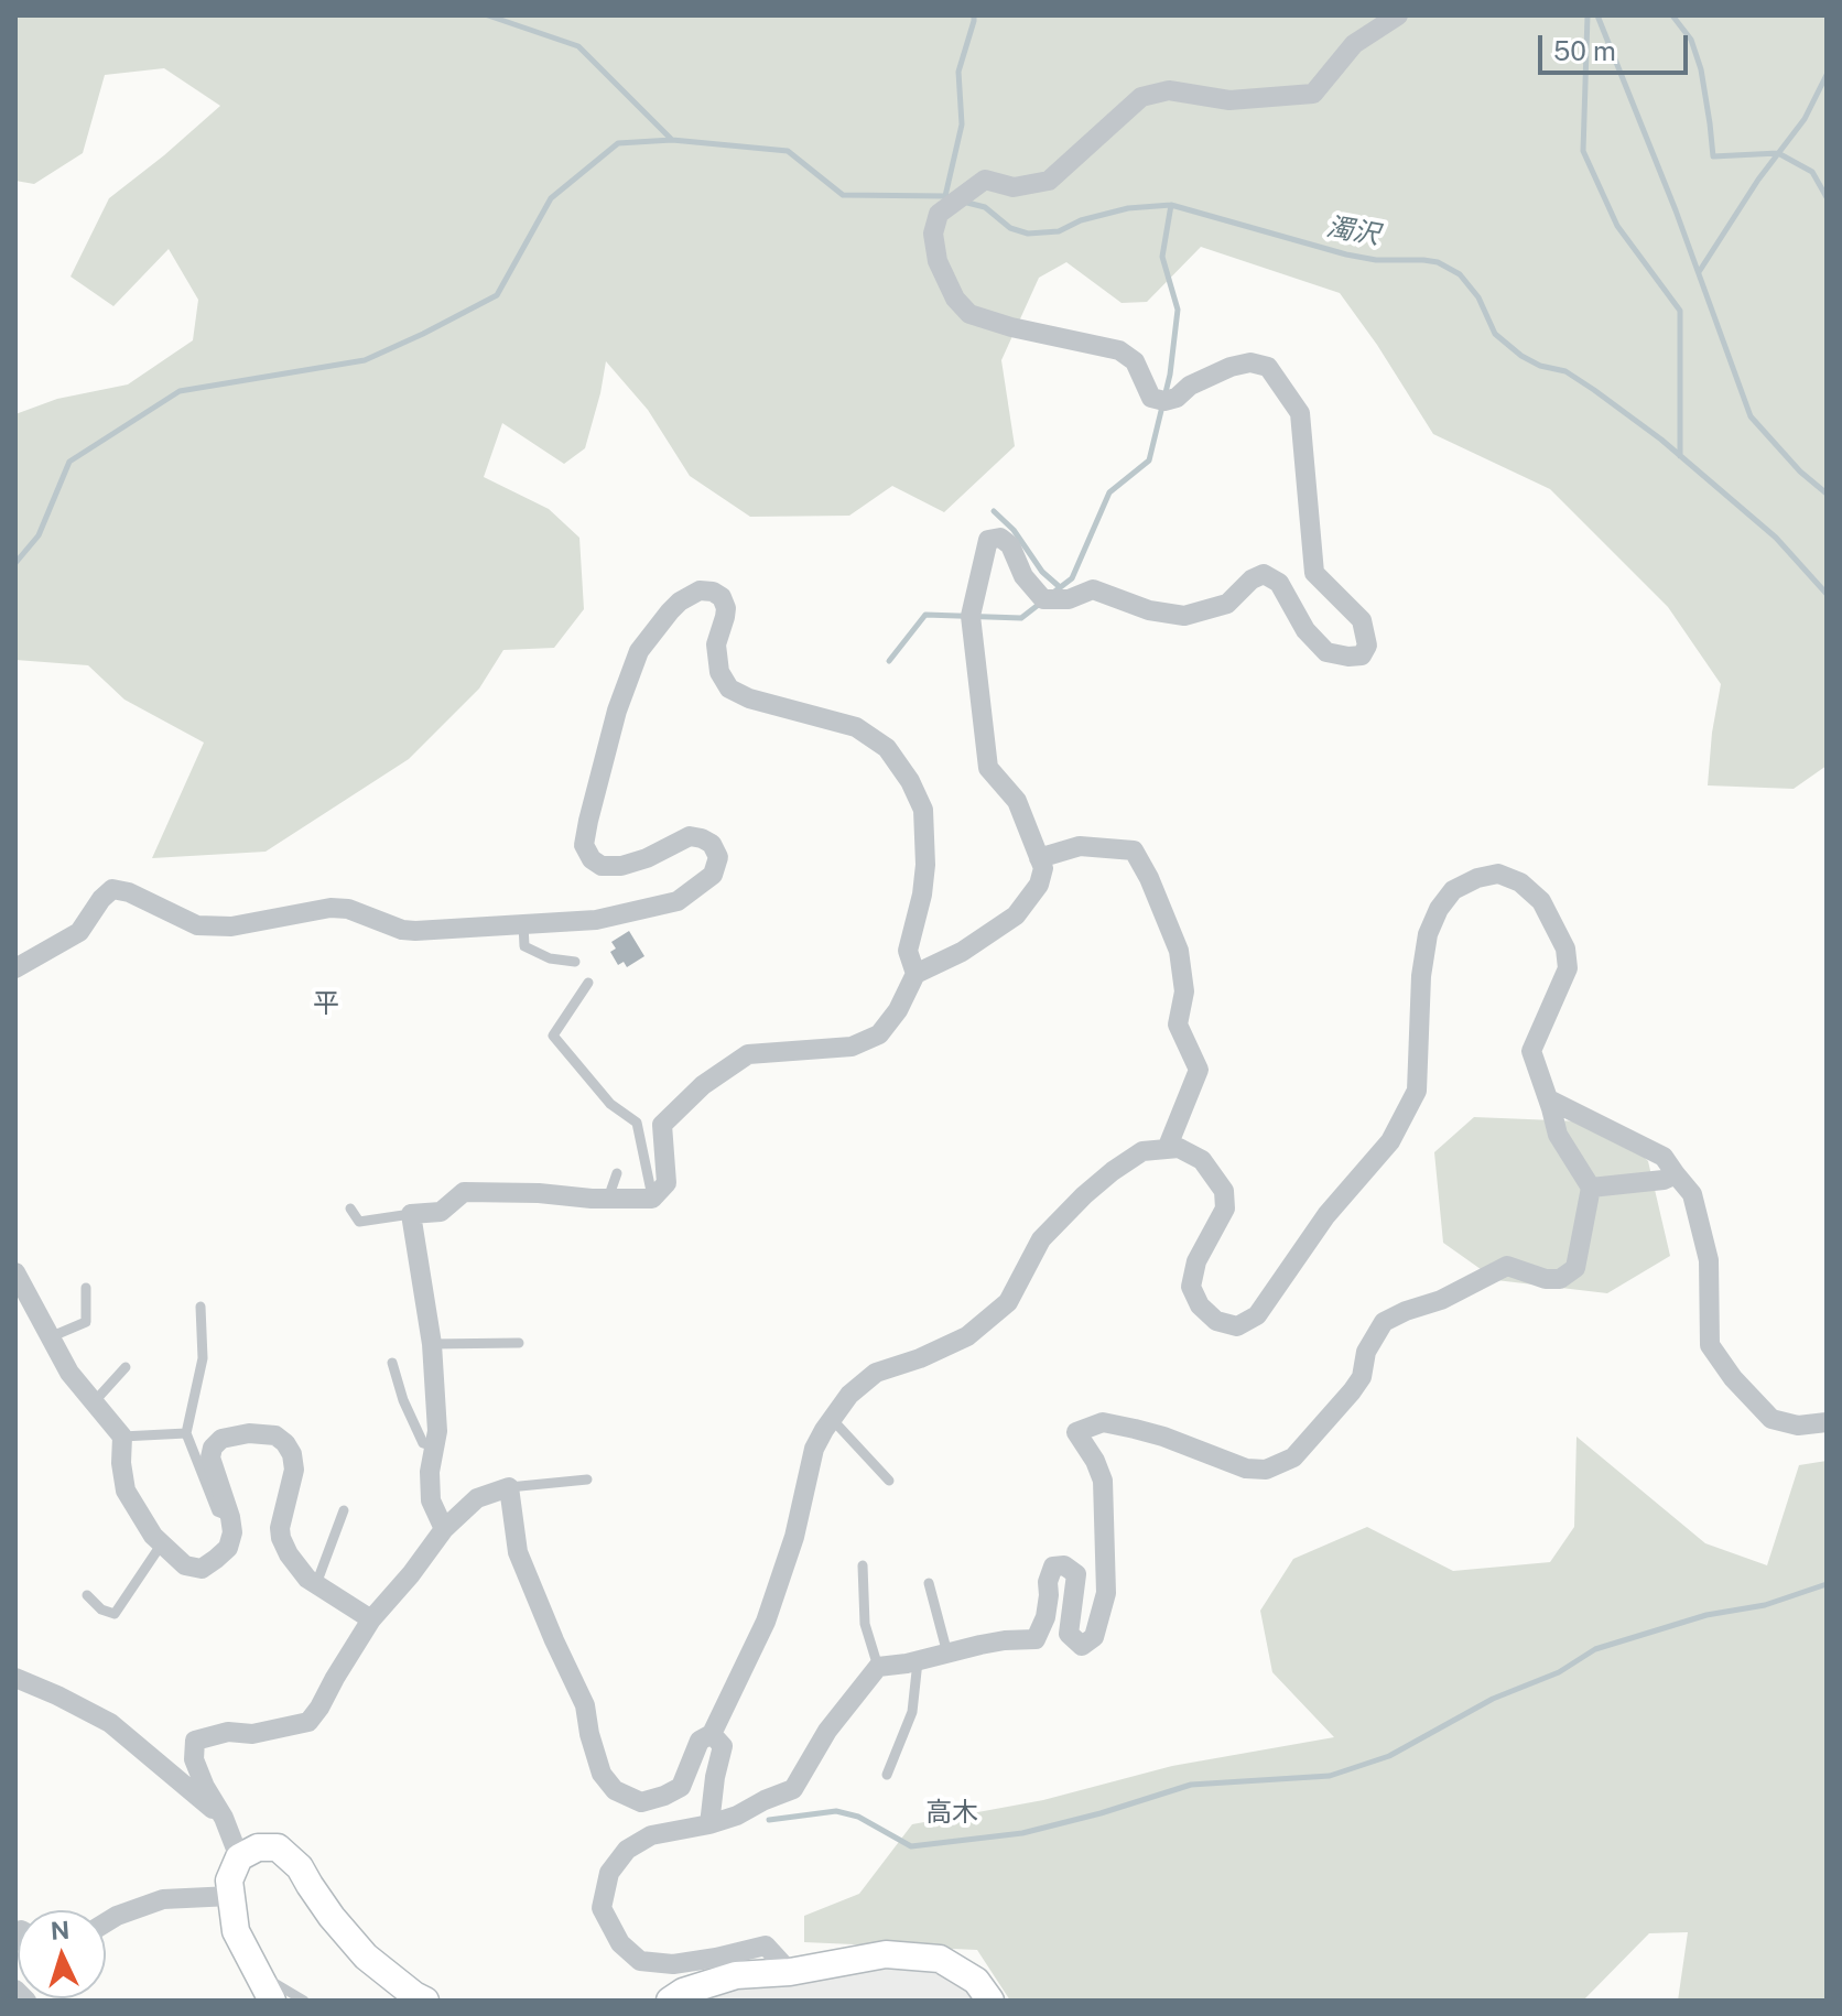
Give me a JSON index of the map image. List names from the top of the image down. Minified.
{"districts":["平","高木"],"water":["濁沢"],"scale_bar":"50 m","north":"top"}
